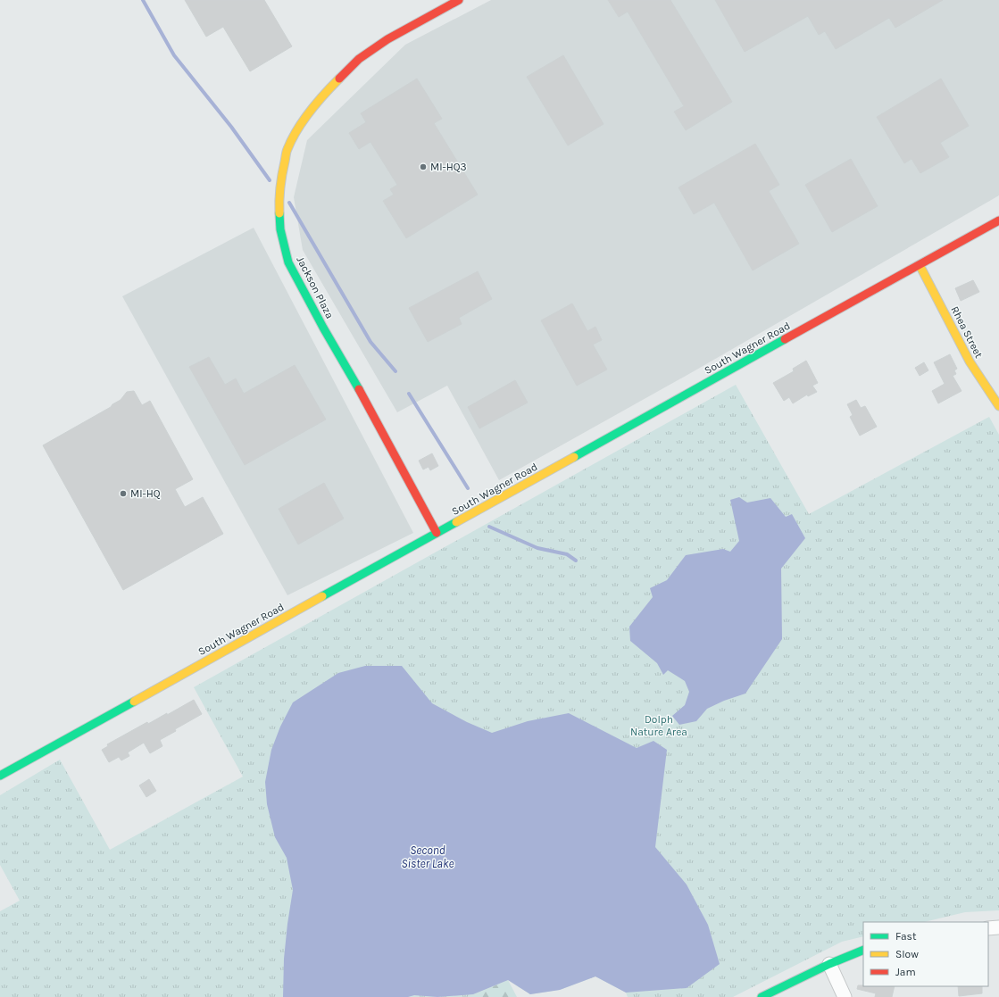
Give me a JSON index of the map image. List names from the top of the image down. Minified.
{"streets":{"main road":["Jackson Plaza","Rhea Street","South Wagner Road"]},"crossings":[["Jackson Plaza","South Wagner Road"],["Rhea Street","South Wagner Road"]],"water":["Second Sister Lake"],"parks":["Dolph Nature Area"],"places":["MI-HQ3","MI-HQ"],"legend":["Fast","Slow","Jam"]}
